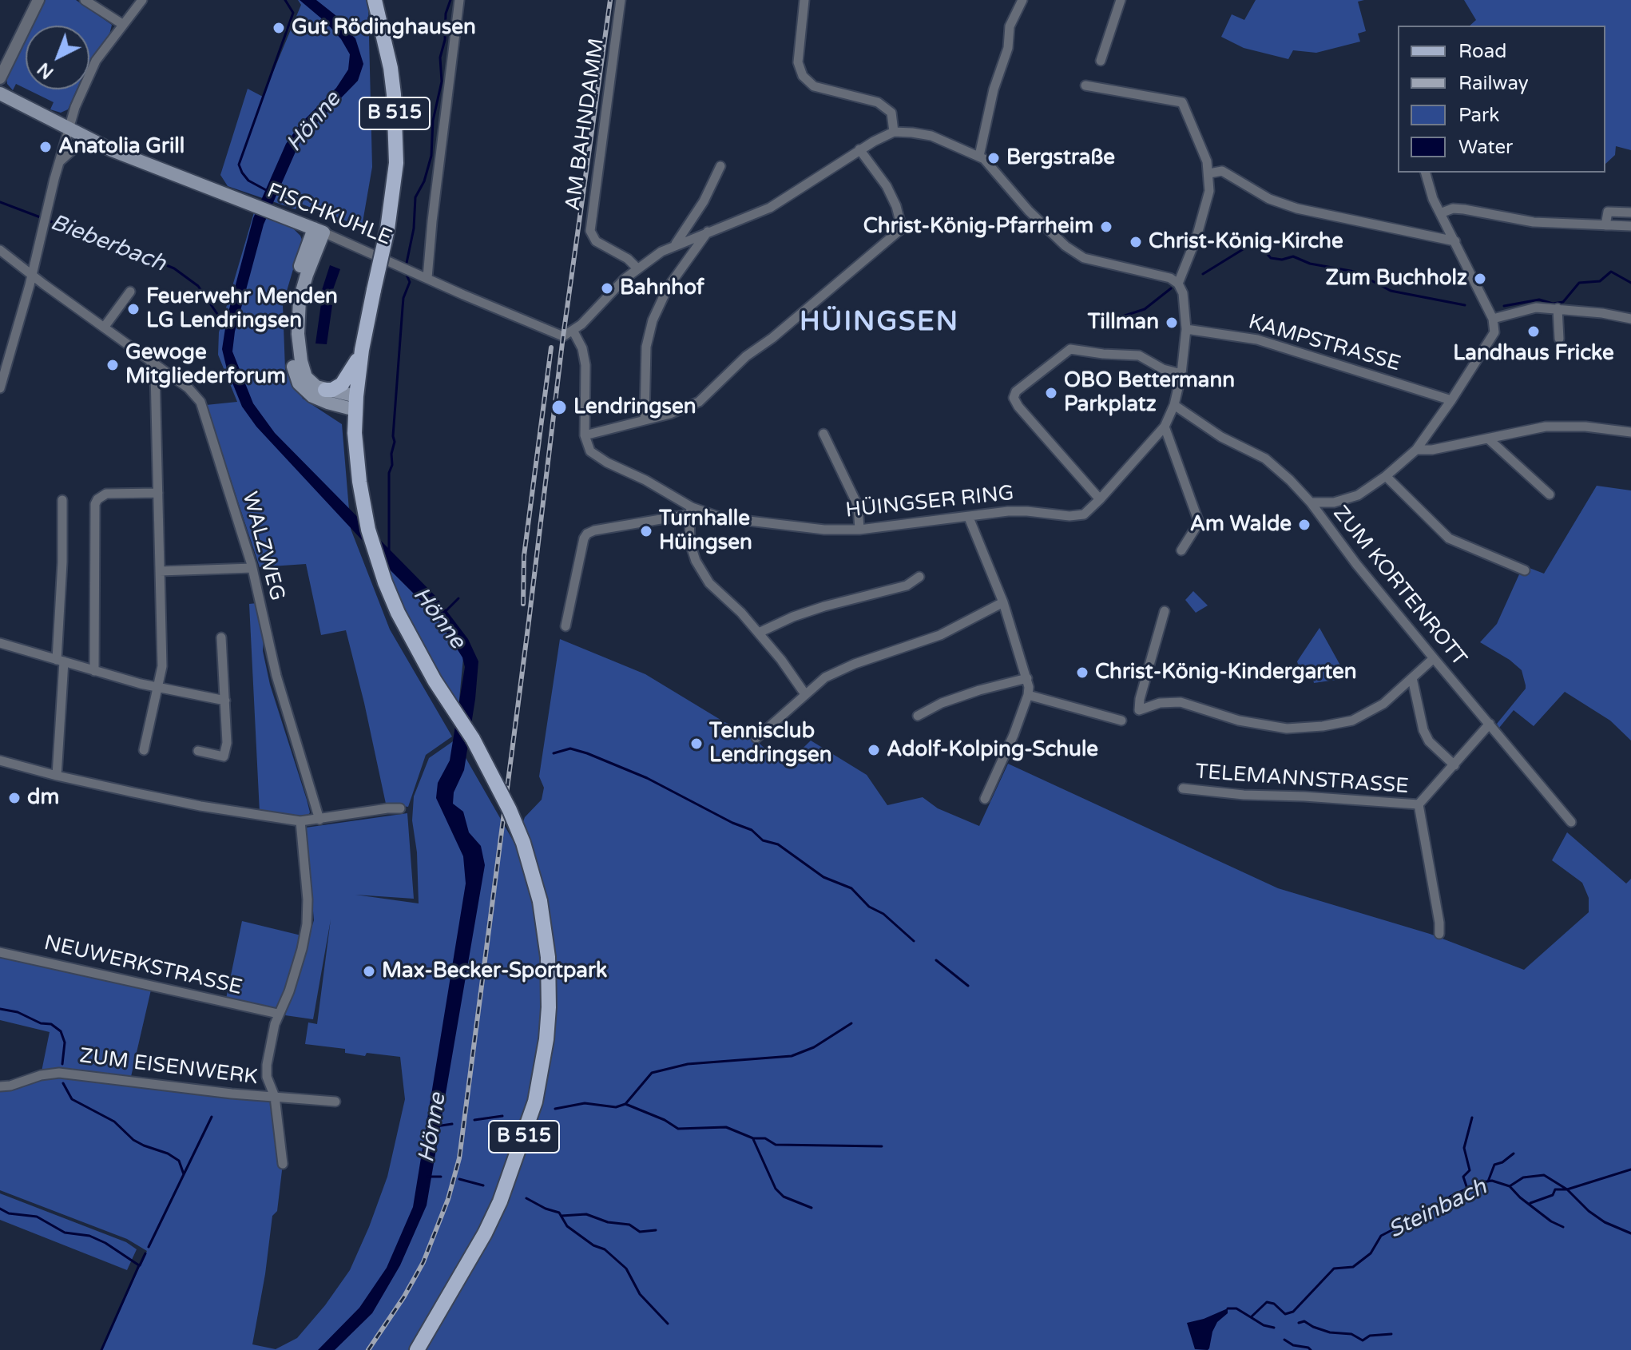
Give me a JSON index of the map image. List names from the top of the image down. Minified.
{"streets":{"main road":["B 515","FISCHKUHLE"],"street":["AM BAHNDAMM","KAMPSTRASSE","HÜINGSER RING","WALZWEG","ZUM KORTENROTT","TELEMANNSTRASSE","NEUWERKSTRASSE","ZUM EISENWERK"]},"crossings":[["KAMPSTRASSE","HÜINGSER RING"],["HÜINGSER RING","ZUM KORTENROTT"]],"districts":["HÜINGSEN"],"water":["Hönne","Bieberbach","Steinbach"],"places":["Gut Rödinghausen","Anatolia Grill","Bergstraße","Christ-König-Pfarrheim","Christ-König-Kirche","Zum Buchholz","Bahnhof","Feuerwehr Menden LG Lendringsen","Tillman","Landhaus Fricke","Gewoge Mitgliederforum","OBO Bettermann Parkplatz","Lendringsen","Am Walde","Turnhalle Hüingsen","Christ-König-Kindergarten","Tennisclub Lendringsen","Adolf-Kolping-Schule","dm","Max-Becker-Sportpark"],"legend":["Road","Railway","Park","Water"],"north":"bottom left"}
